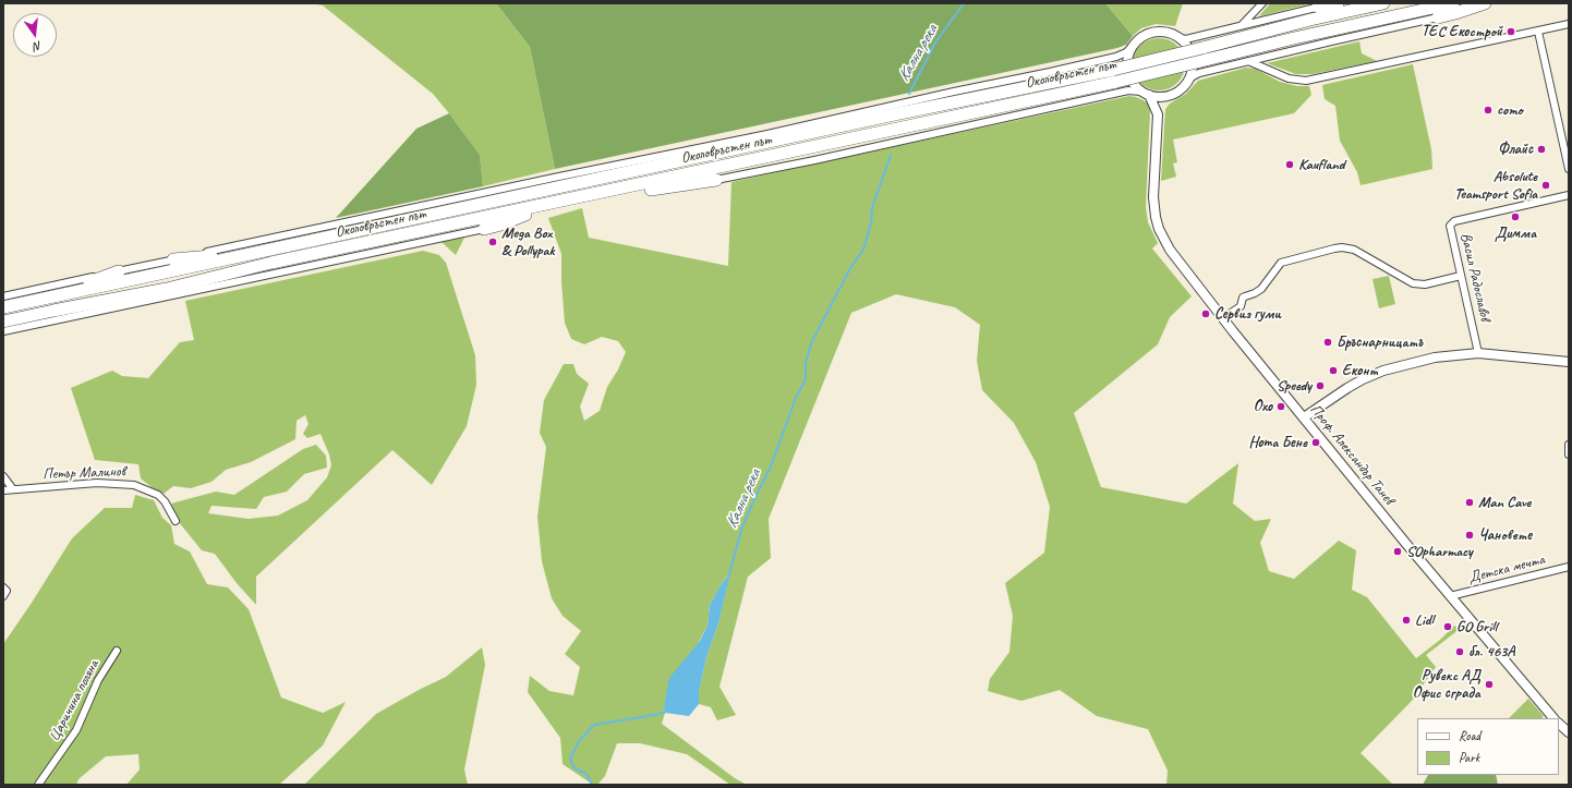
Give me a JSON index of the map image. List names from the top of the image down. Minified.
{"streets":{"highway":["Околовръстен път"],"street":["Васил Радославов","Проф. Александър Танев","Петър Малинов","Детска мечта","Царичина поляна"]},"crossings":[["Околовръстен път","Проф. Александър Танев"],["Проф. Александър Танев","Детска мечта"]],"water":["Кална река"],"places":["ТЕС Екострой","como","Флайс","Kaufland","Absolute Teamsport Sofia","Димма","Mega Box & Pollypak","Сервиз гуми","Бръснарницатъ","Еконт","Speedy","Охо","Нота Бене","Man Cave","Чановете","SOpharmacy","Lidl","GO Grill","бл. 463А","Рувекс АД Офис сграда"],"legend":["Road","Park"],"north":"bottom"}
